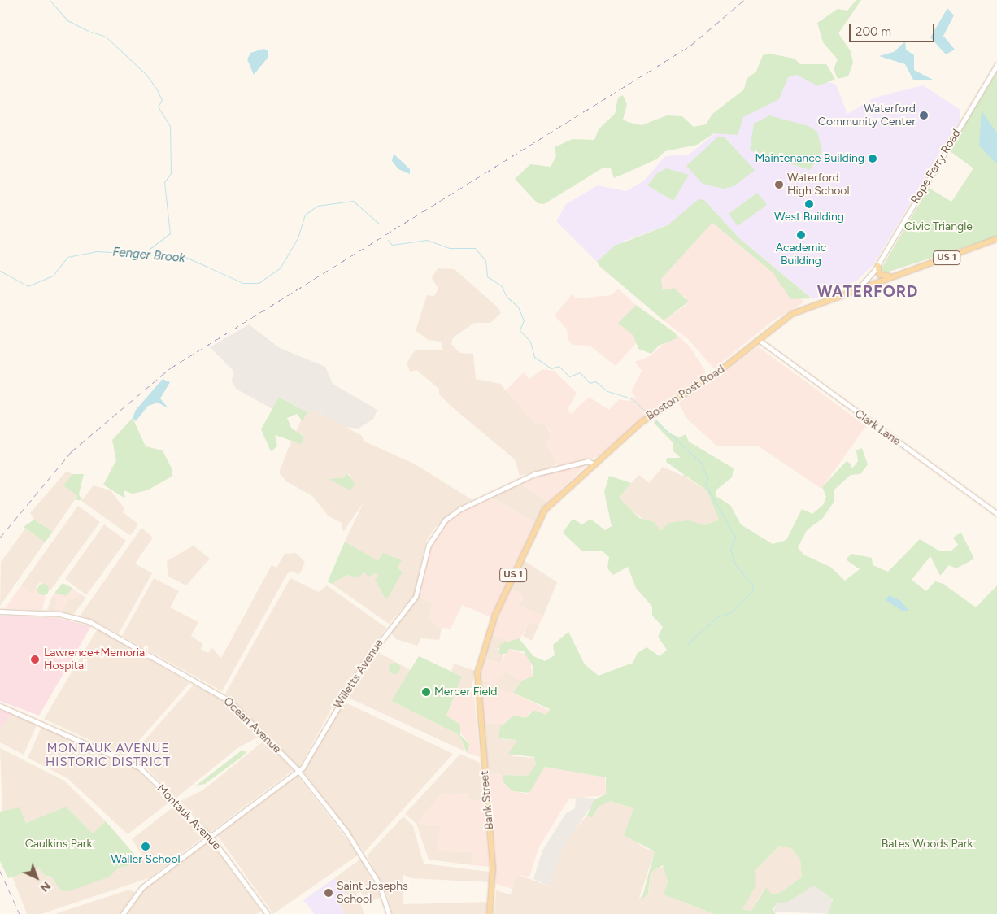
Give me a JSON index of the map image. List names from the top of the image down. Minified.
{"streets":{"main road":["Rope Ferry Road","US 1","Boston Post Road","Clark Lane","Willetts Avenue","Ocean Avenue","Bank Street","Montauk Avenue"]},"crossings":[["Rope Ferry Road","Boston Post Road"],["Boston Post Road","Clark Lane"],["Boston Post Road","Willetts Avenue"],["Boston Post Road","Bank Street"],["Willetts Avenue","Ocean Avenue"],["Willetts Avenue","Montauk Avenue"]],"districts":["WATERFORD","MONTAUK AVENUE HISTORIC DISTRICT"],"water":["Fenger Brook"],"parks":["Civic Triangle","Caulkins Park","Bates Woods Park"],"places":["Waterford Community Center","Maintenance Building","Waterford High School","West Building","Academic Building","Lawrence+Memorial Hospital","Mercer Field","Waller School","Saint Josephs School"],"scale_bar":"200 m","north":"bottom right"}
